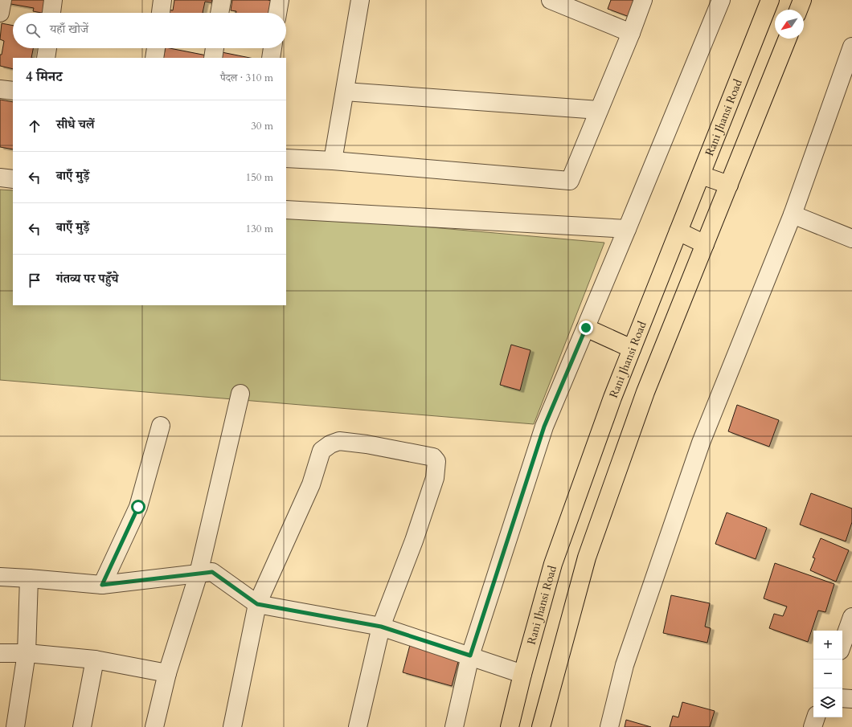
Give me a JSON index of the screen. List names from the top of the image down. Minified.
{"streets":{"highway":["Rani Jhansi Road"]},"north":"bottom left","page":{"search":"यहाँ खोजें","heading":["4 मिनट","पैदल · 310 m"],"list":[["सीधे चलें","30 m"],["बाएँ मुड़ें","150 m"],["बाएँ मुड़ें","130 m"],"गंतव्य पर पहुँचे"],"map_buttons":["+","−"]}}
